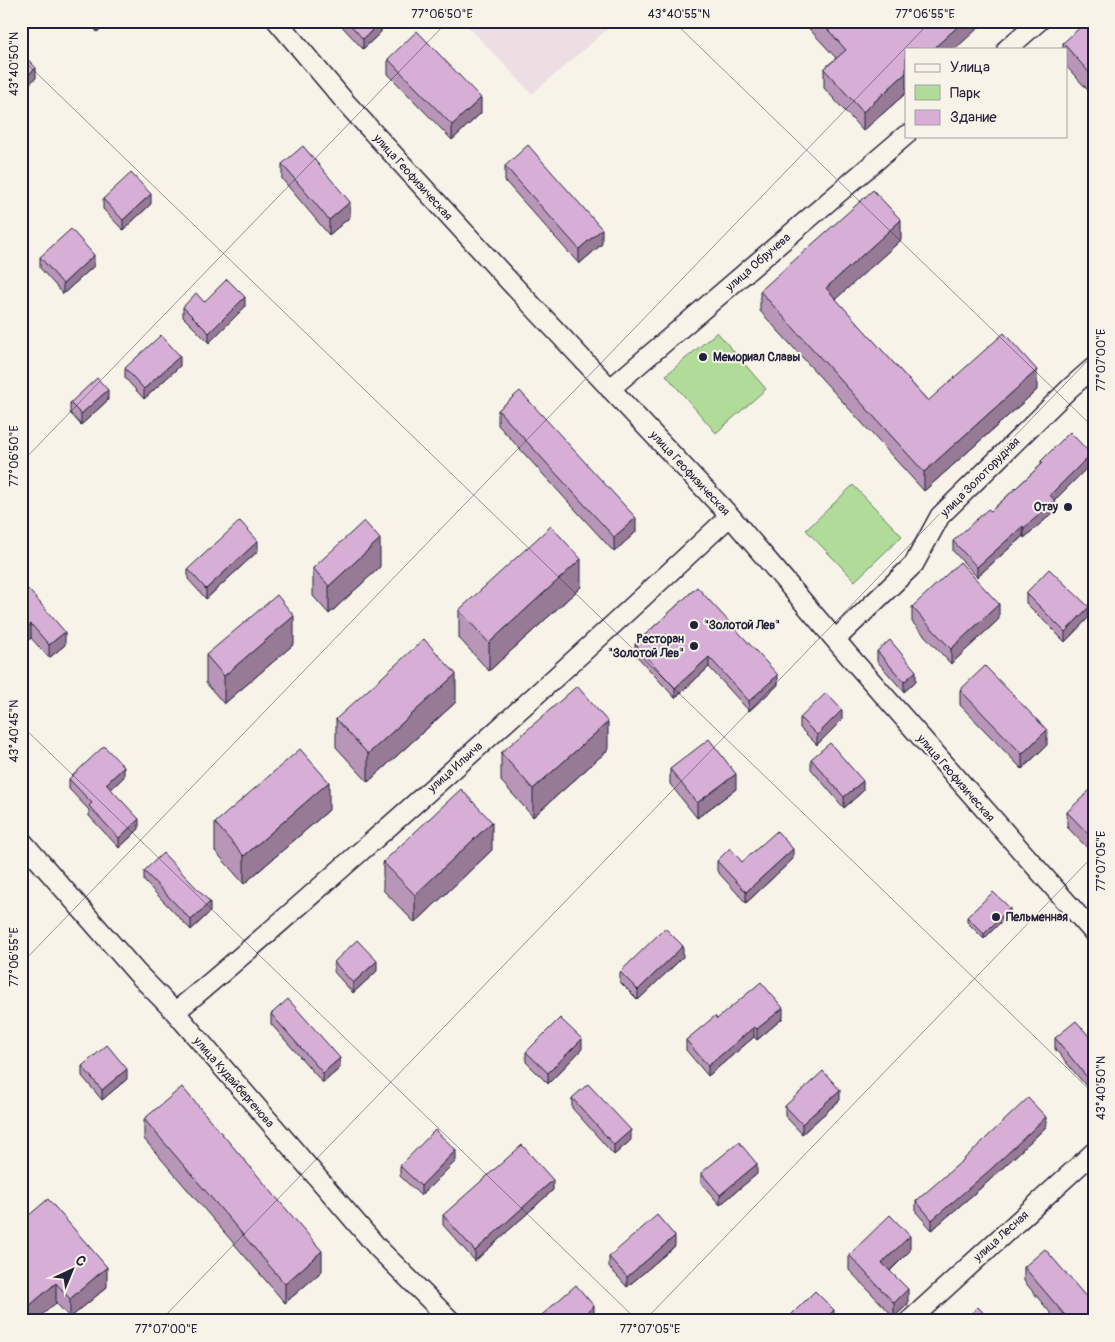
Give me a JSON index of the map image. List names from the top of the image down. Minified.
{"streets":{"street":["улица Геофизическая","улица Обручева","улица Золоторудная","улица Ильича","улица Кудайбергенова","улица Лесная"]},"crossings":[["улица Геофизическая","улица Обручева"],["улица Геофизическая","улица Золоторудная"],["улица Геофизическая","улица Ильича"],["улица Ильича","улица Кудайбергенова"]],"places":["Мемориал Славы","Отау","\"Золотой Лев\"","Ресторан \"Золотой Лев\"","Пельменная"],"legend":["Улица","Парк","Здание"],"north":"top right","coordinates":["77°06'50\"E","43°40'55\"N","77°06'55\"E","43°40'50\"N","77°07'00\"E","43°40'45\"N","77°07'05\"E"]}
